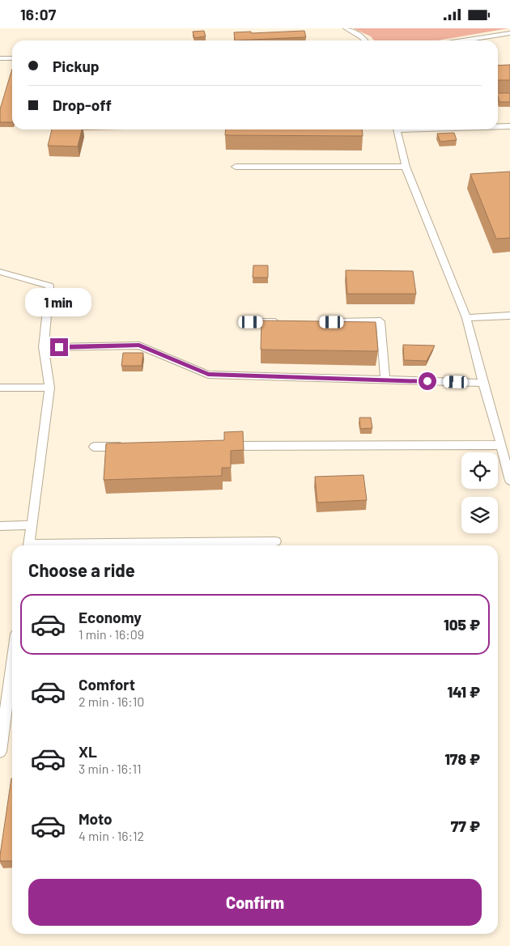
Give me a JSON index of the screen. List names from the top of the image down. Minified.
{"page":{"status":"16:07","banner":["Pickup","Drop-off"],"bubble":"1 min","heading":"Choose a ride","list":[{"name":"Economy","note":"1 min · 16:09","value":"105 ₽"},{"name":"Comfort","note":"2 min · 16:10","value":"141 ₽"},{"name":"XL","note":"3 min · 16:11","value":"178 ₽"},{"name":"Moto","note":"4 min · 16:12","value":"77 ₽"}],"buttons":"Confirm"}}
